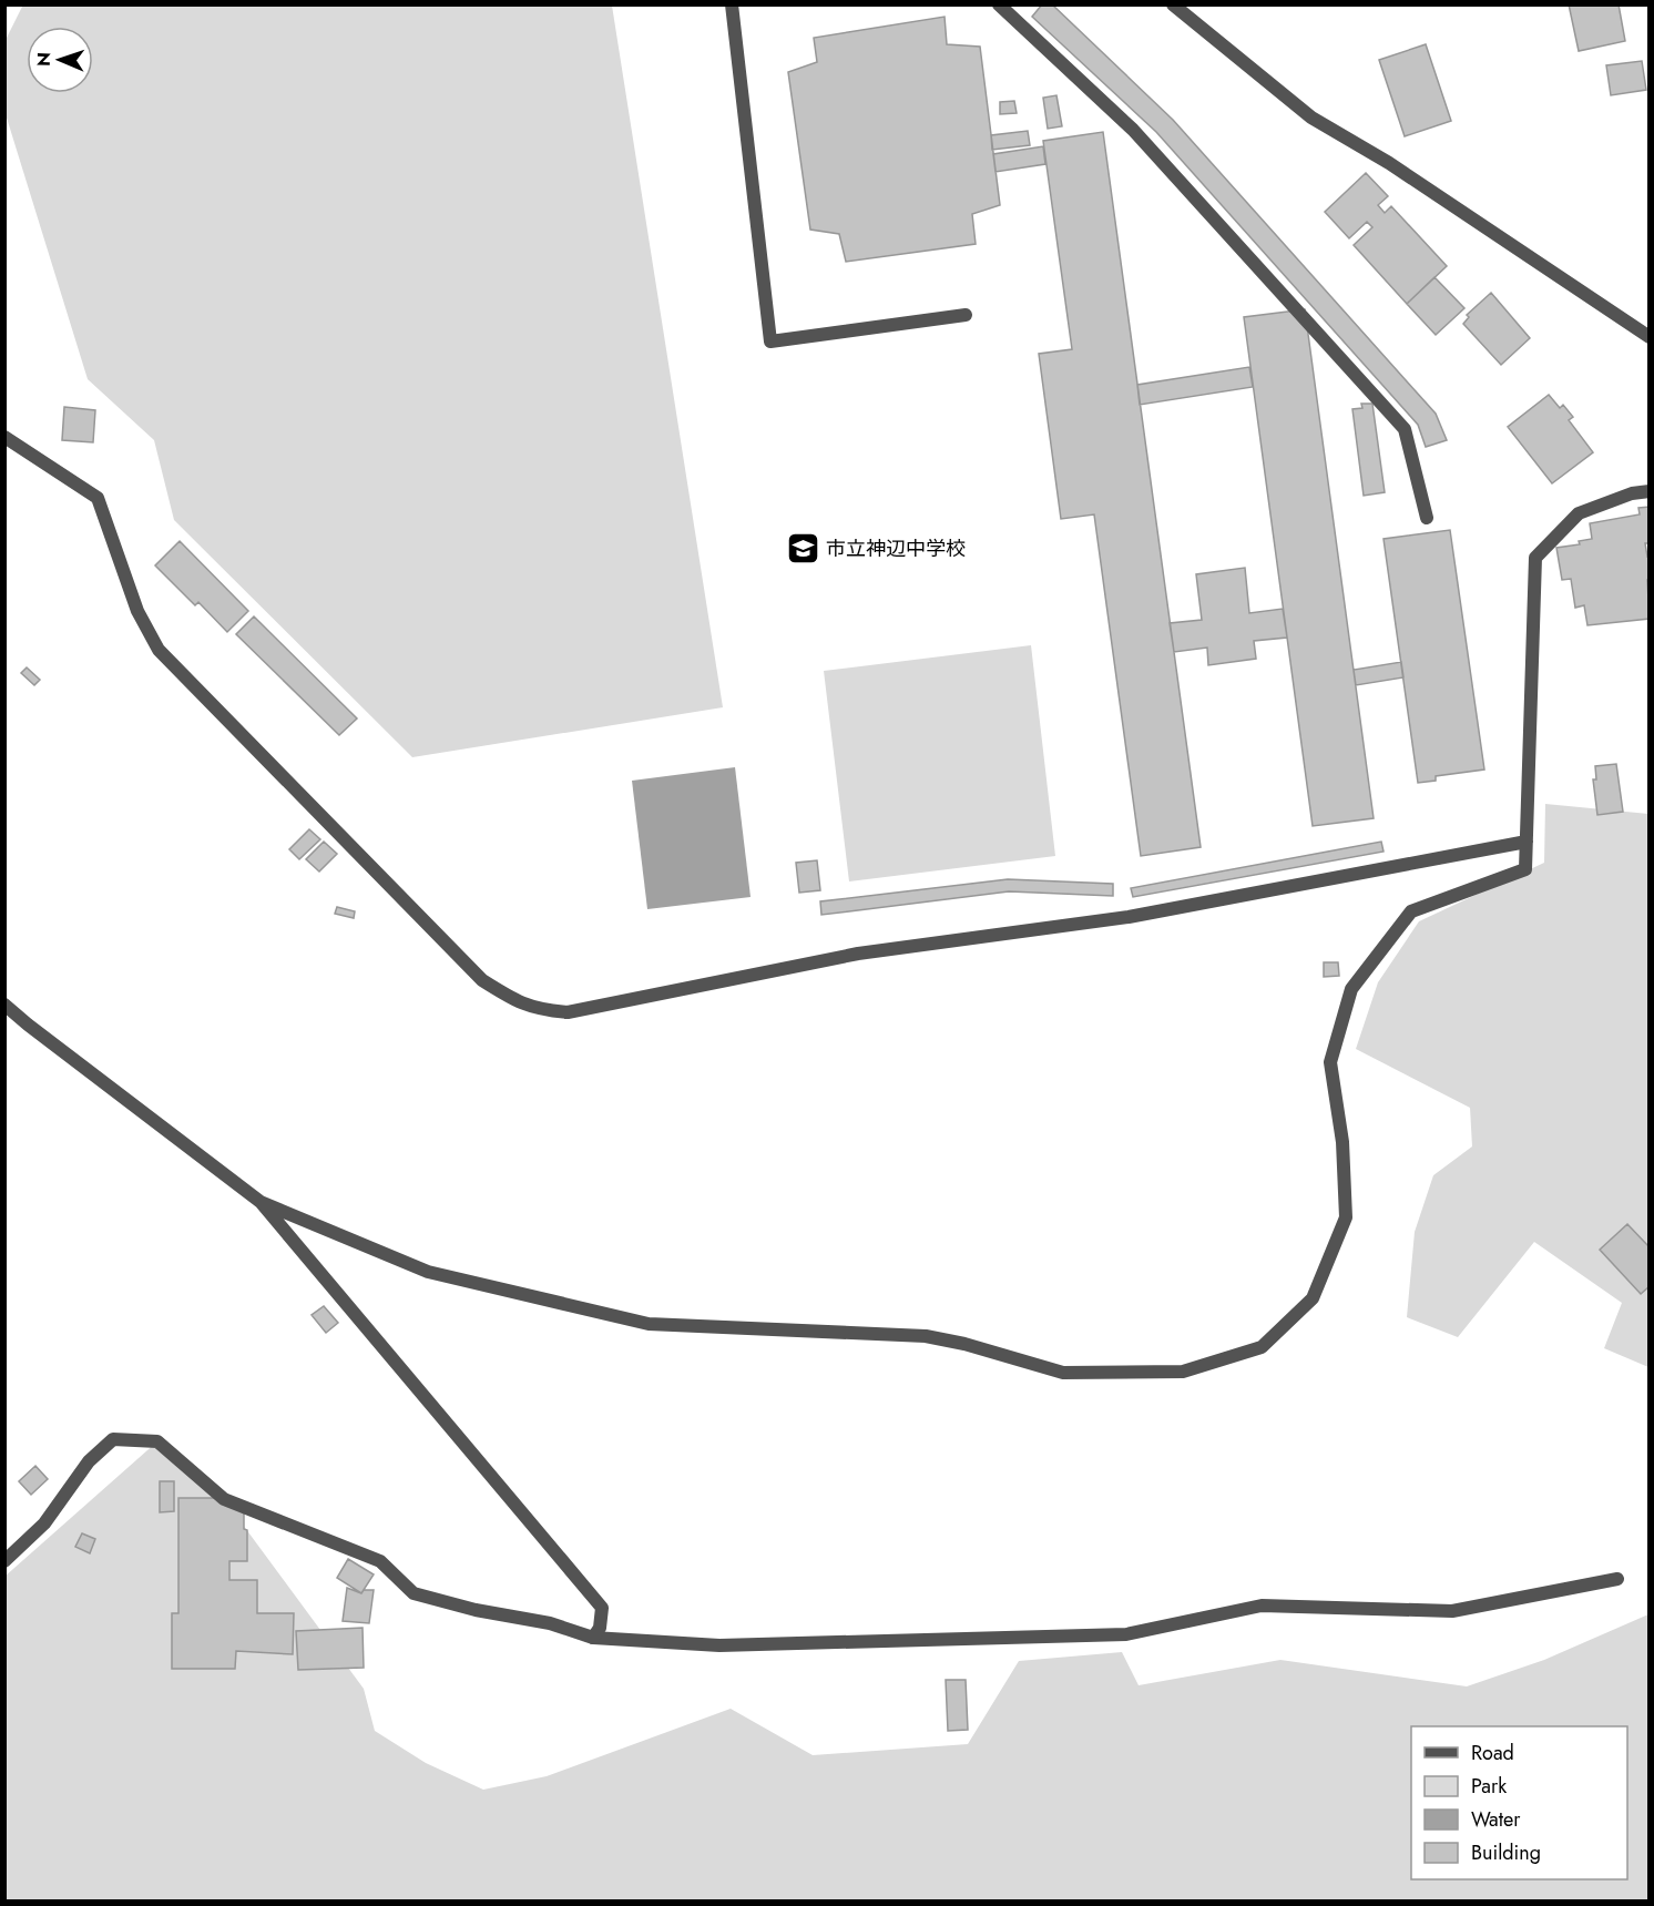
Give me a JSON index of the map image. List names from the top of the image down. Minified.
{"places":{"school or university":["市立神辺中学校"]},"legend":["Road","Park","Water","Building"],"north":"left"}
